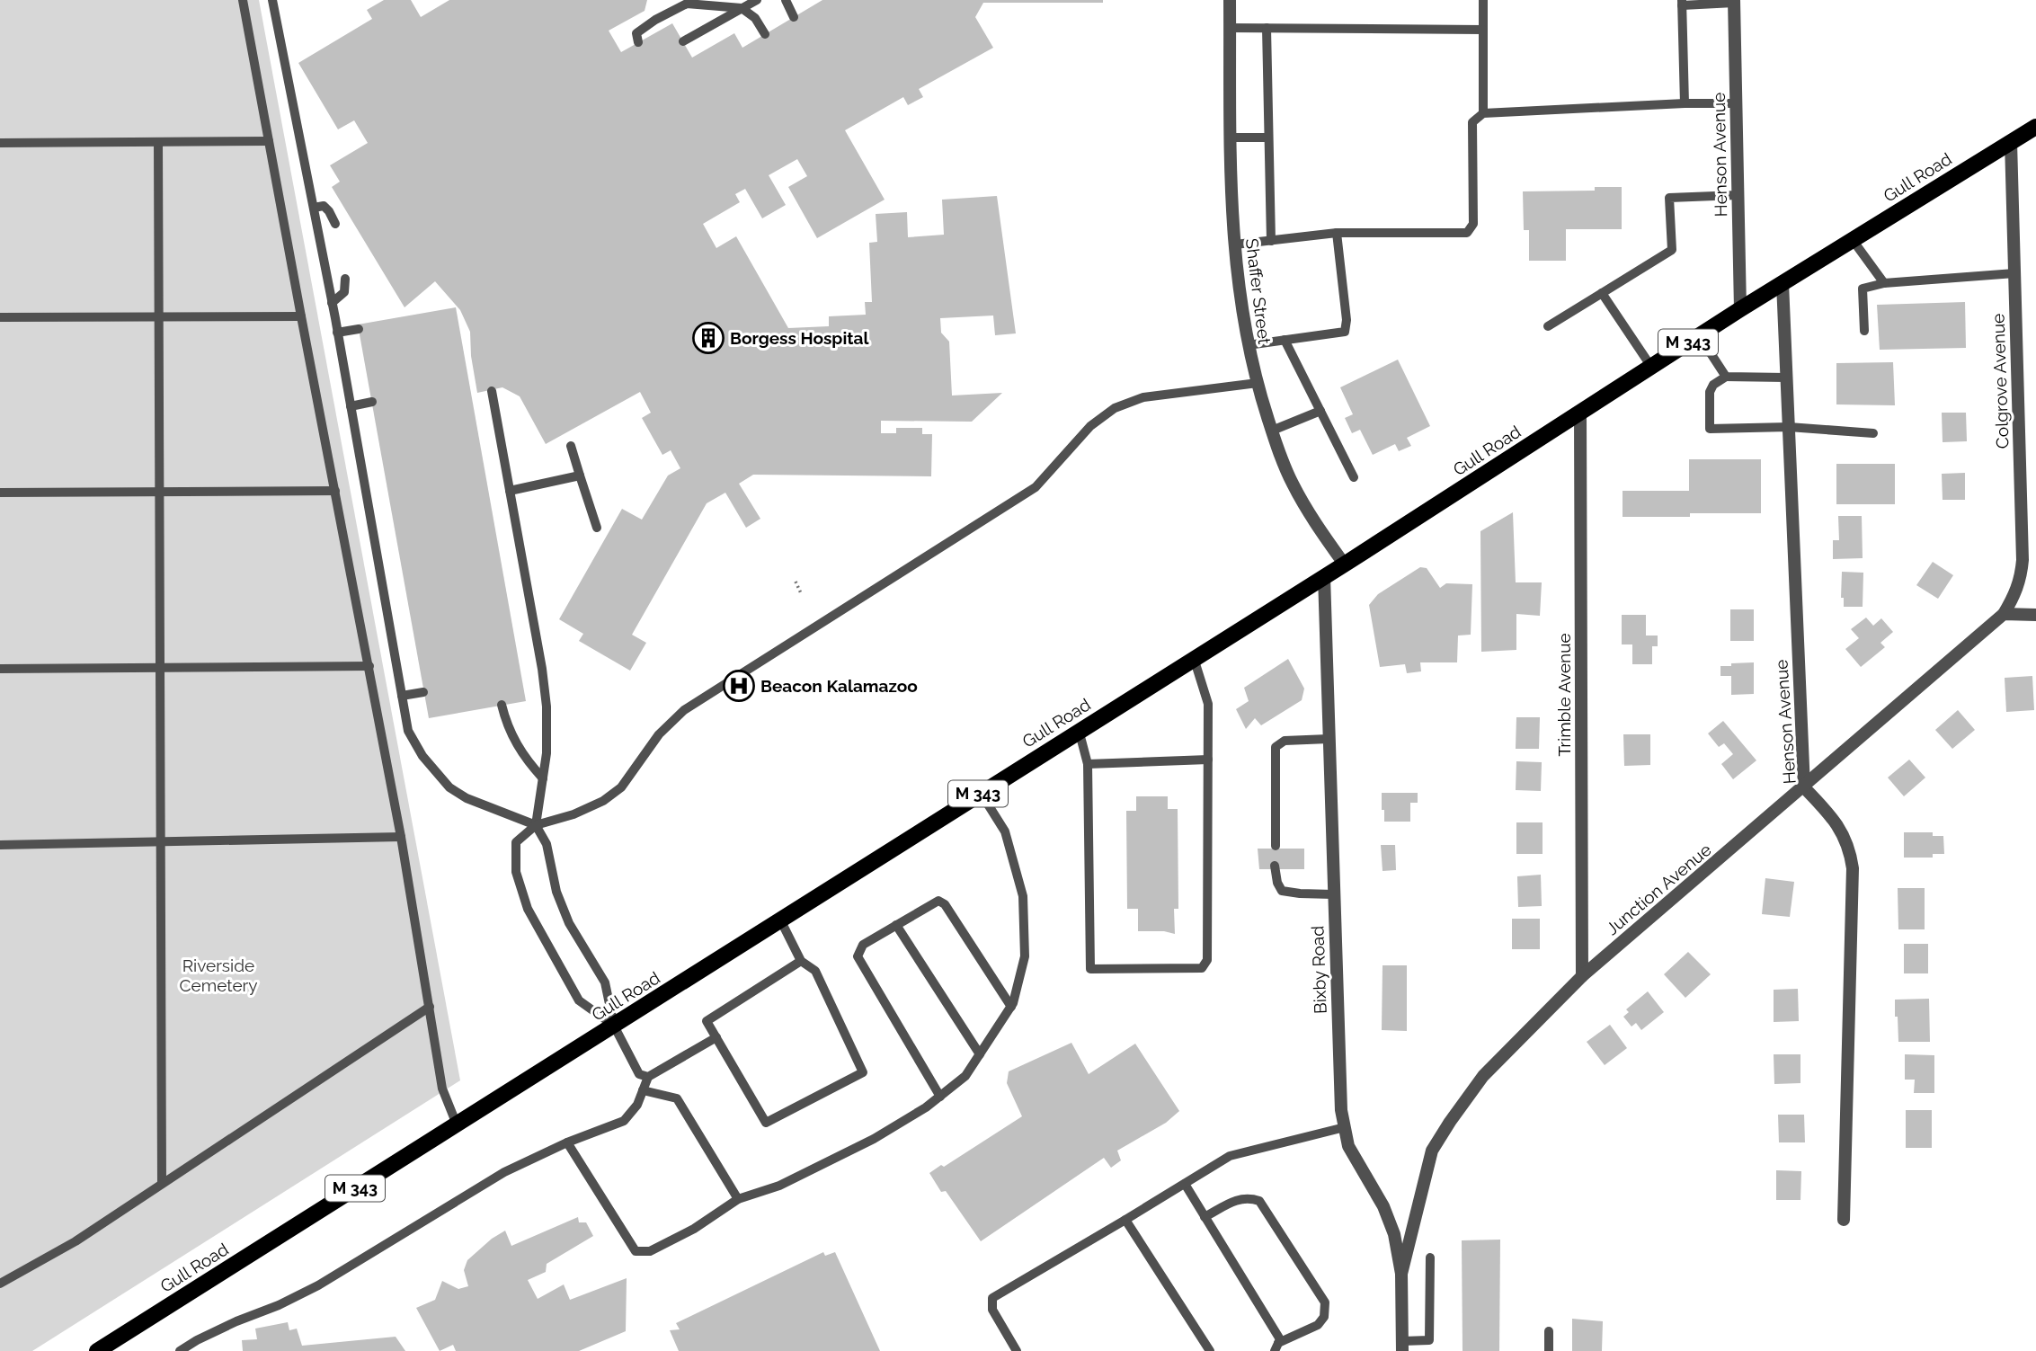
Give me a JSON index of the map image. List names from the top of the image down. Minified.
{"streets":{"main road":["Gull Road","M 343"],"street":["Henson Avenue","Shaffer Street","Colgrove Avenue","Trimble Avenue","Junction Avenue","Bixby Road"]},"crossings":[["Henson Avenue","Gull Road"],["Henson Avenue","Junction Avenue"],["Gull Road","Shaffer Street"],["Gull Road","Colgrove Avenue"],["Gull Road","Trimble Avenue"],["Gull Road","Bixby Road"],["Colgrove Avenue","Junction Avenue"],["Trimble Avenue","Junction Avenue"],["Junction Avenue","Bixby Road"]],"parks":["Riverside Cemetery"],"places":{"building":["Borgess Hospital"],"hospital":["Beacon Kalamazoo"]}}
